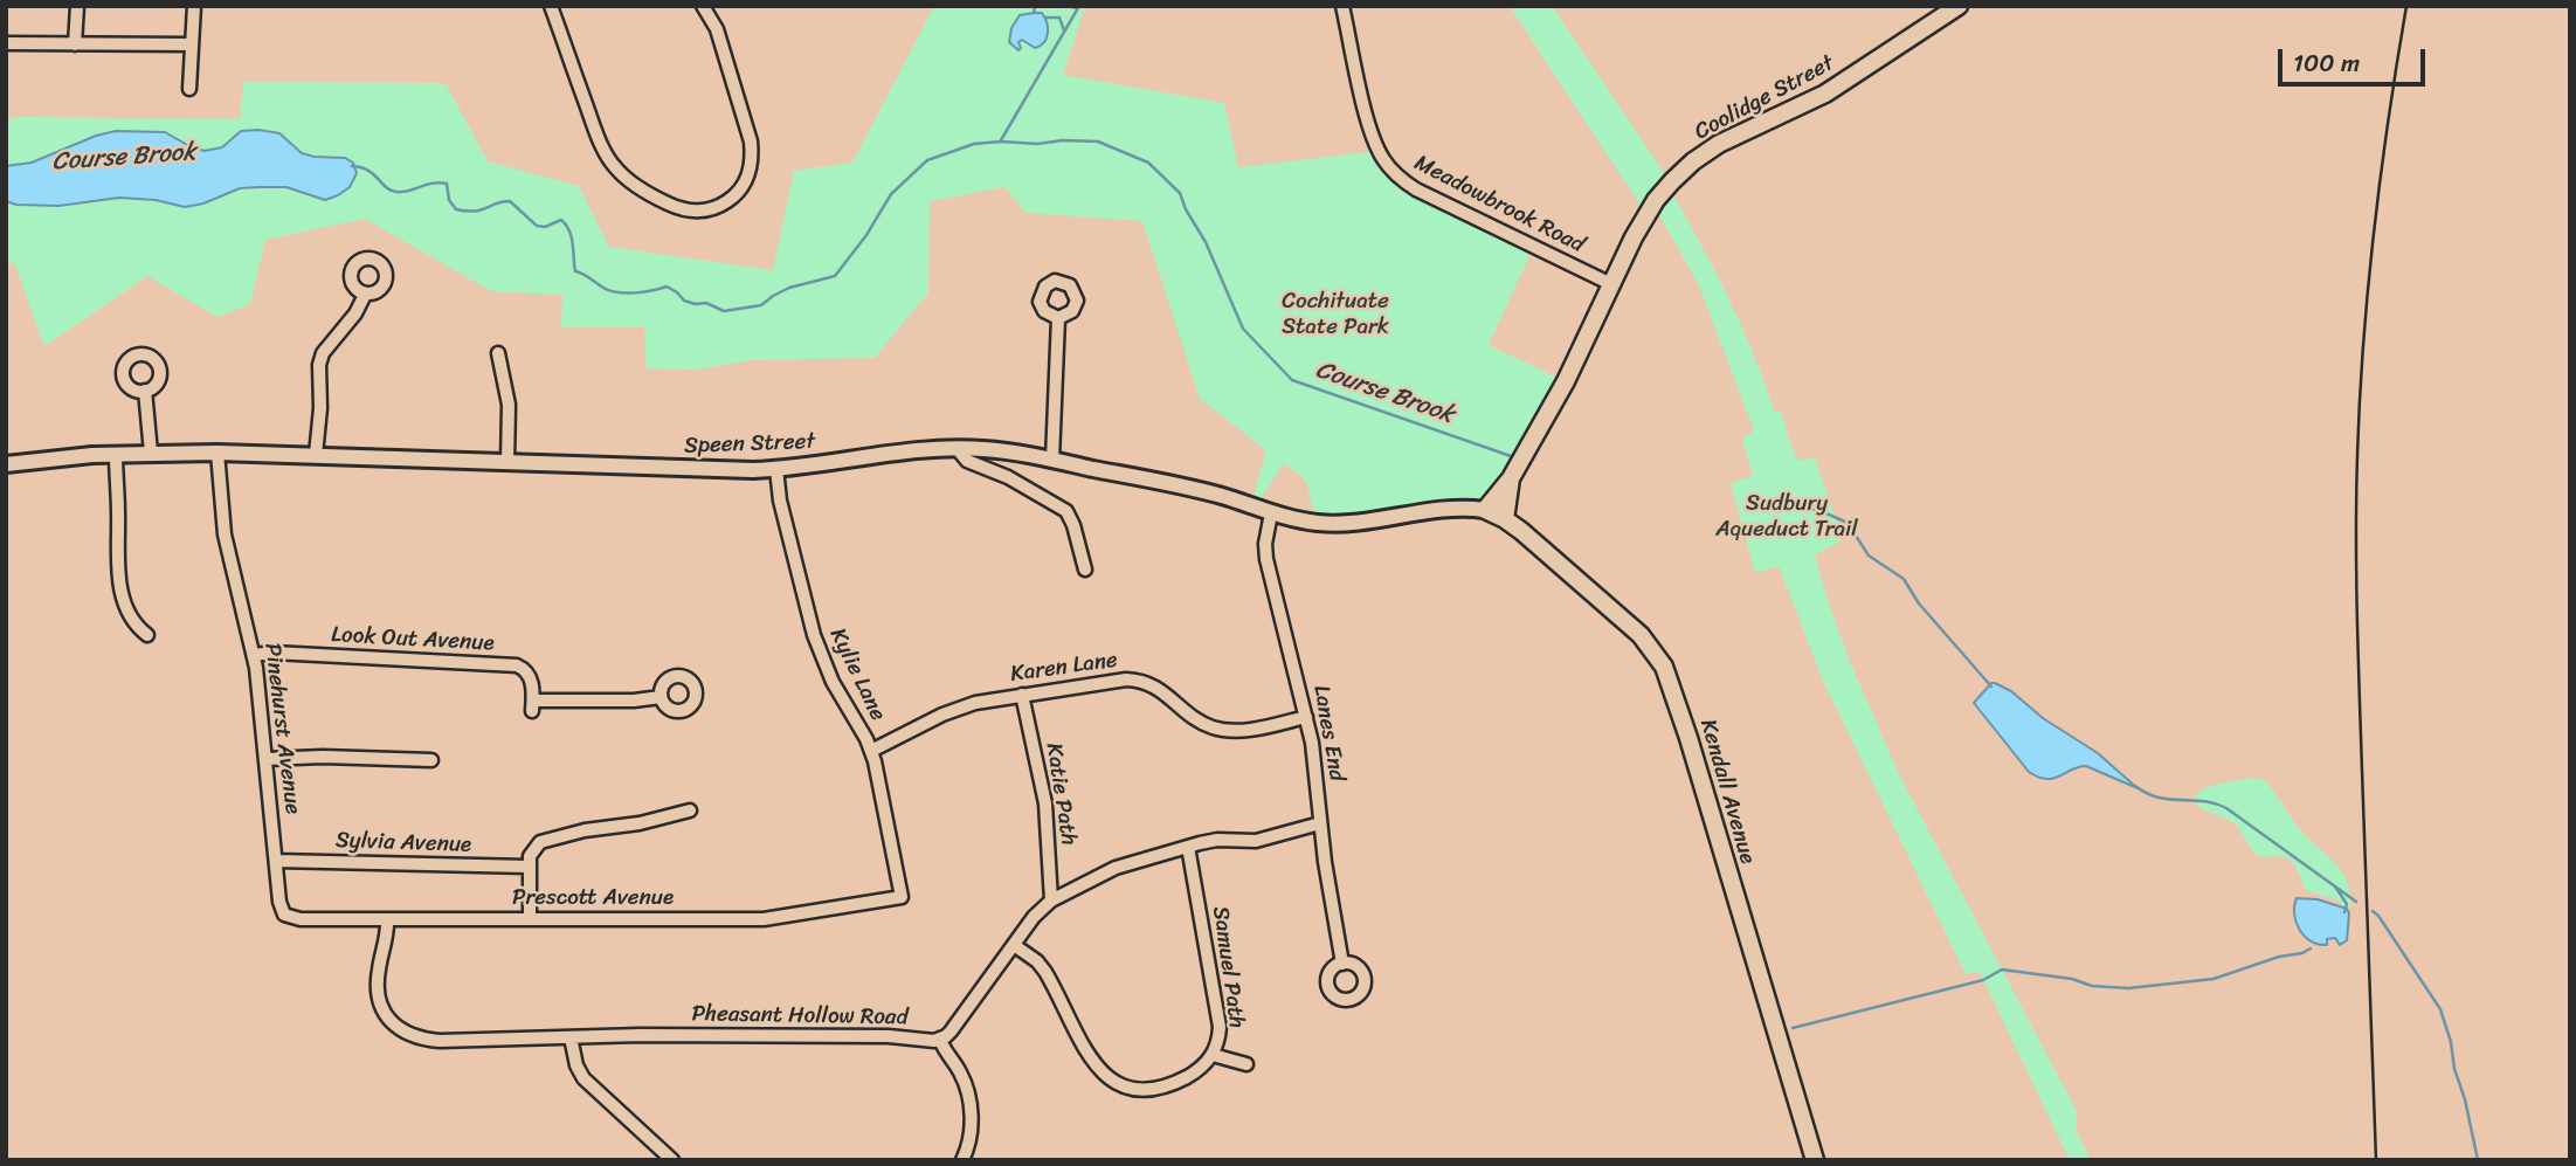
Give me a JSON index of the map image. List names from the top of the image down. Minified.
{"streets":{"main road":["Coolidge Street","Kendall Avenue"],"street":["Meadowbrook Road","Speen Street","Look Out Avenue","Karen Lane","Kylie Lane","Pinehurst Avenue","Lanes End","Katie Path","Sylvia Avenue","Prescott Avenue","Samuel Path","Pheasant Hollow Road"]},"crossings":[["Coolidge Street","Meadowbrook Road"],["Coolidge Street","Speen Street"],["Coolidge Street","Kendall Avenue"],["Speen Street","Kylie Lane"],["Speen Street","Pinehurst Avenue"],["Speen Street","Lanes End"],["Speen Street","Kendall Avenue"],["Look Out Avenue","Pinehurst Avenue"],["Karen Lane","Kylie Lane"],["Karen Lane","Lanes End"],["Karen Lane","Katie Path"],["Kylie Lane","Prescott Avenue"],["Pinehurst Avenue","Sylvia Avenue"],["Pinehurst Avenue","Prescott Avenue"],["Lanes End","Pheasant Hollow Road"],["Katie Path","Pheasant Hollow Road"],["Prescott Avenue","Pheasant Hollow Road"],["Samuel Path","Pheasant Hollow Road"]],"water":["Course Brook"],"parks":["Cochituate State Park","Sudbury Aqueduct Trail"],"scale_bar":"100 m"}
